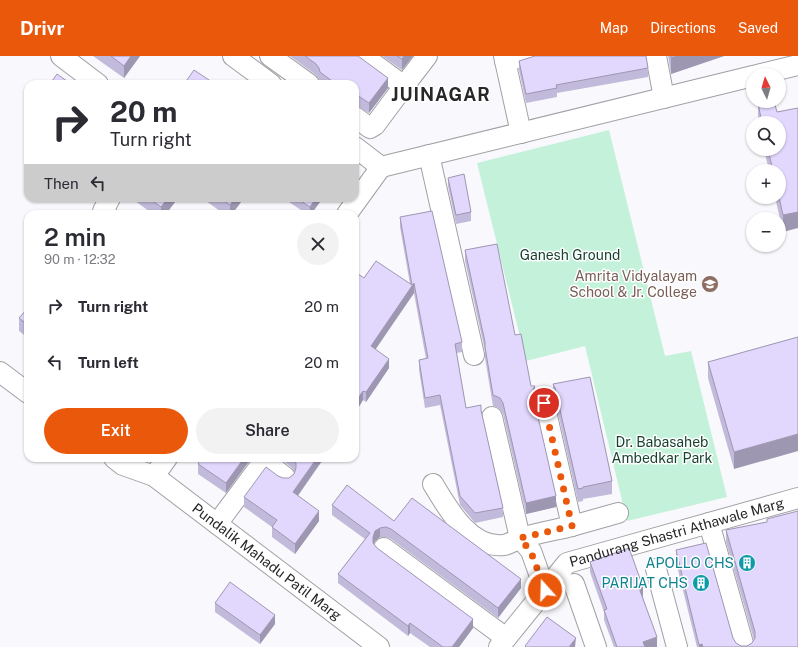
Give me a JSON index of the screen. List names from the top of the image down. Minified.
{"streets":{"street":["Pandurang Shastri Athawale Marg","Pundalik Mahadu Patil Marg"]},"districts":["JUINAGAR"],"parks":["Ganesh Ground","Dr. Babasaheb Ambedkar Park"],"places":{"school or university":["Amrita Vidyalayam School & Jr. College"],"building":["APOLLO CHS","PARIJAT CHS"]},"north":"top","page":{"header":"Drivr","nav":["Map","Directions","Saved"],"map_buttons":["+","−"],"turn":["20 m","Turn right"],"then":"Then","heading":["2 min","90 m · 12:32"],"list":[{"name":"Turn right","value":"20 m"},{"name":"Turn left","value":"20 m"}],"buttons":["Exit","Share"]}}
